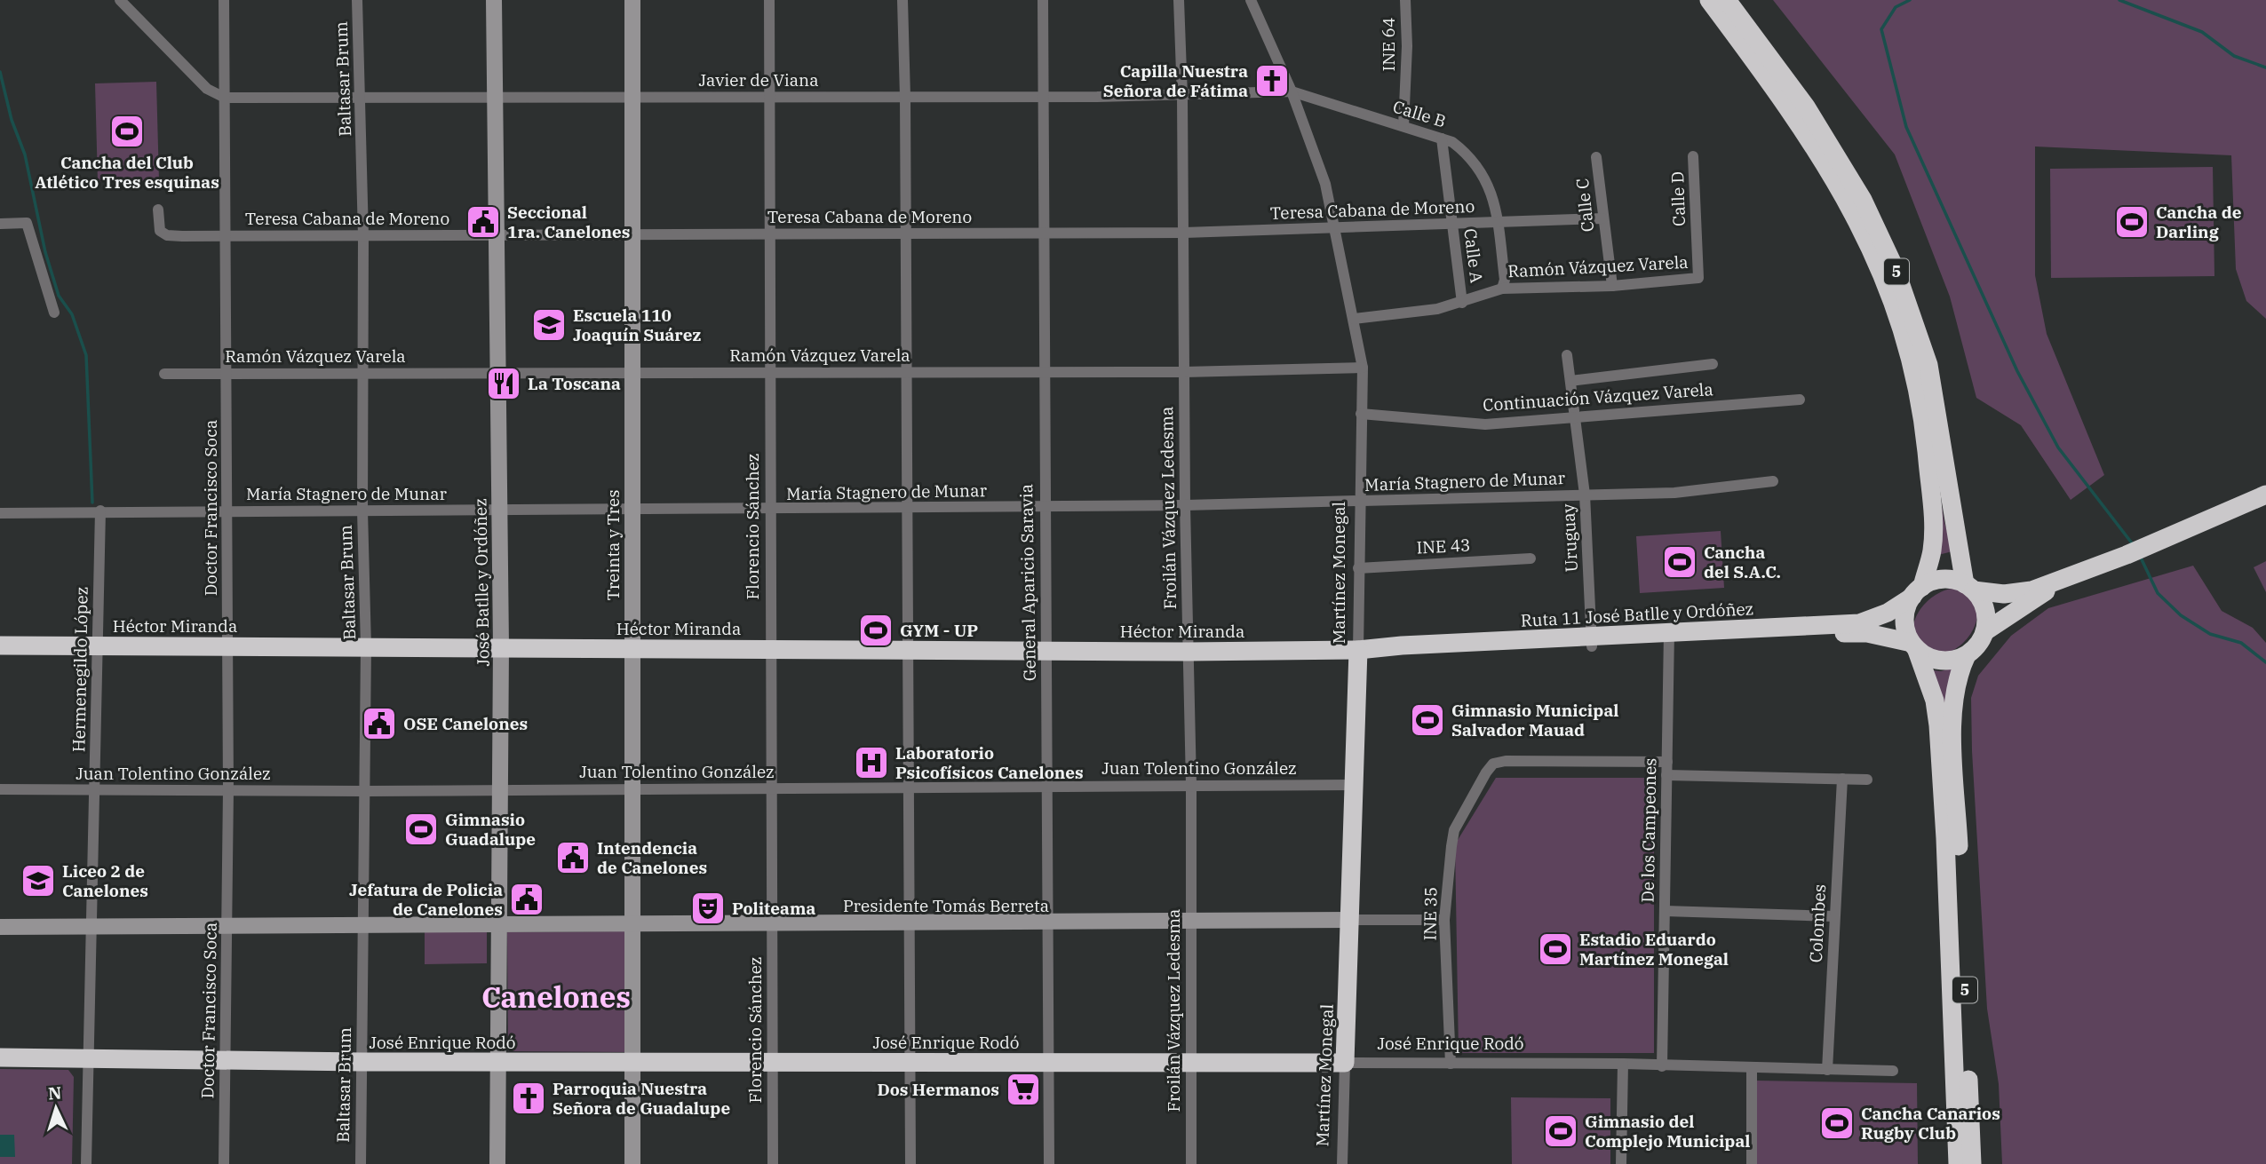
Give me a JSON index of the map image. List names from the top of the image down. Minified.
{"streets":{"highway":["5","Martínez Monegal","Ruta 11 José Batlle y Ordóñez","Héctor Miranda","José Enrique Rodó"],"street":["INE 64","Baltasar Brum","Javier de Viana","Calle B","Calle D","Calle C","Teresa Cabana de Moreno","Calle A","Ramón Vázquez Varela","Continuación Vázquez Varela","María Stagnero de Munar","Doctor Francisco Soca","Froilán Vázquez Ledesma","Florencio Sánchez","Uruguay","Treinta y Tres","INE 43","José Batlle y Ordóñez","General Aparicio Saravia","Hermenegildo López","Juan Tolentino González","De los Campeones","Presidente Tomás Berreta","INE 35","Colombes"]},"crossings":[["INE 64","Calle B"],["Baltasar Brum","Javier de Viana"],["Baltasar Brum","Teresa Cabana de Moreno"],["Baltasar Brum","Ramón Vázquez Varela"],["Baltasar Brum","María Stagnero de Munar"],["Baltasar Brum","Héctor Miranda"],["Baltasar Brum","Juan Tolentino González"],["Baltasar Brum","Presidente Tomás Berreta"],["Baltasar Brum","José Enrique Rodó"],["Javier de Viana","Calle B"],["Javier de Viana","Doctor Francisco Soca"],["Javier de Viana","Froilán Vázquez Ledesma"],["Javier de Viana","Florencio Sánchez"],["Javier de Viana","Treinta y Tres"],["Javier de Viana","Martínez Monegal"],["Javier de Viana","José Batlle y Ordóñez"],["Javier de Viana","General Aparicio Saravia"],["Calle B","Teresa Cabana de Moreno"],["Calle B","Calle A"],["Calle B","Ramón Vázquez Varela"],["Calle B","Martínez Monegal"],["Calle D","Ramón Vázquez Varela"],["Calle C","Teresa Cabana de Moreno"],["Calle C","Ramón Vázquez Varela"],["Teresa Cabana de Moreno","Calle A"],["Teresa Cabana de Moreno","Doctor Francisco Soca"],["Teresa Cabana de Moreno","Froilán Vázquez Ledesma"],["Teresa Cabana de Moreno","Florencio Sánchez"],["Teresa Cabana de Moreno","Treinta y Tres"],["Teresa Cabana de Moreno","Martínez Monegal"],["Teresa Cabana de Moreno","José Batlle y Ordóñez"],["Teresa Cabana de Moreno","General Aparicio Saravia"],["Calle A","Ramón Vázquez Varela"],["Ramón Vázquez Varela","Doctor Francisco Soca"],["Ramón Vázquez Varela","Froilán Vázquez Ledesma"],["Ramón Vázquez Varela","Florencio Sánchez"],["Ramón Vázquez Varela","Treinta y Tres"],["Ramón Vázquez Varela","Martínez Monegal"],["Ramón Vázquez Varela","José Batlle y Ordóñez"],["Ramón Vázquez Varela","General Aparicio Saravia"],["5","Ruta 11 José Batlle y Ordóñez"],["Continuación Vázquez Varela","Uruguay"],["Continuación Vázquez Varela","Martínez Monegal"],["María Stagnero de Munar","Doctor Francisco Soca"],["María Stagnero de Munar","Froilán Vázquez Ledesma"],["María Stagnero de Munar","Florencio Sánchez"],["María Stagnero de Munar","Uruguay"],["María Stagnero de Munar","Treinta y Tres"],["María Stagnero de Munar","Martínez Monegal"],["María Stagnero de Munar","José Batlle y Ordóñez"],["María Stagnero de Munar","General Aparicio Saravia"],["María Stagnero de Munar","Hermenegildo López"],["Doctor Francisco Soca","Héctor Miranda"],["Doctor Francisco Soca","Juan Tolentino González"],["Doctor Francisco Soca","Presidente Tomás Berreta"],["Doctor Francisco Soca","José Enrique Rodó"],["Froilán Vázquez Ledesma","Héctor Miranda"],["Froilán Vázquez Ledesma","Juan Tolentino González"],["Froilán Vázquez Ledesma","Presidente Tomás Berreta"],["Froilán Vázquez Ledesma","José Enrique Rodó"],["Florencio Sánchez","Héctor Miranda"],["Florencio Sánchez","Juan Tolentino González"],["Florencio Sánchez","Presidente Tomás Berreta"],["Florencio Sánchez","José Enrique Rodó"],["Uruguay","Ruta 11 José Batlle y Ordóñez"],["Treinta y Tres","Héctor Miranda"],["Treinta y Tres","Juan Tolentino González"],["Treinta y Tres","Presidente Tomás Berreta"],["Treinta y Tres","José Enrique Rodó"],["INE 43","Martínez Monegal"],["Martínez Monegal","Ruta 11 José Batlle y Ordóñez"],["Martínez Monegal","Héctor Miranda"],["Martínez Monegal","Juan Tolentino González"],["Martínez Monegal","Presidente Tomás Berreta"],["Martínez Monegal","José Enrique Rodó"],["José Batlle y Ordóñez","Héctor Miranda"],["José Batlle y Ordóñez","Juan Tolentino González"],["José Batlle y Ordóñez","Presidente Tomás Berreta"],["José Batlle y Ordóñez","José Enrique Rodó"],["General Aparicio Saravia","Héctor Miranda"],["General Aparicio Saravia","Juan Tolentino González"],["General Aparicio Saravia","Presidente Tomás Berreta"],["General Aparicio Saravia","José Enrique Rodó"],["Ruta 11 José Batlle y Ordóñez","Héctor Miranda"],["Ruta 11 José Batlle y Ordóñez","De los Campeones"],["Héctor Miranda","Hermenegildo López"],["Hermenegildo López","Juan Tolentino González"],["Hermenegildo López","Presidente Tomás Berreta"],["Hermenegildo López","José Enrique Rodó"],["De los Campeones","INE 35"],["De los Campeones","José Enrique Rodó"],["Presidente Tomás Berreta","INE 35"],["INE 35","José Enrique Rodó"],["Colombes","José Enrique Rodó"]],"districts":["Canelones"],"places":{"church":["Capilla Nuestra Señora de Fátima","Parroquia Nuestra Señora de Guadalupe"],"sports":["Cancha del Club Atlético Tres esquinas","Cancha de Darling","Cancha del S.A.C.","GYM - UP","Gimnasio Municipal Salvador Mauad","Gimnasio Guadalupe","Estadio Eduardo Martínez Monegal","Cancha Canarios Rugby Club","Gimnasio del Complejo Municipal"],"public building":["Seccional 1ra. Canelones","OSE Canelones","Intendencia de Canelones","Jefatura de Policia de Canelones"],"school or university":["Escuela 110 Joaquín Suárez","Liceo 2 de Canelones"],"restaurant":["La Toscana"],"hospital":["Laboratorio Psicofísicos Canelones"],"theatre":["Politeama"],"supermarket":["Dos Hermanos"]},"north":"top"}
